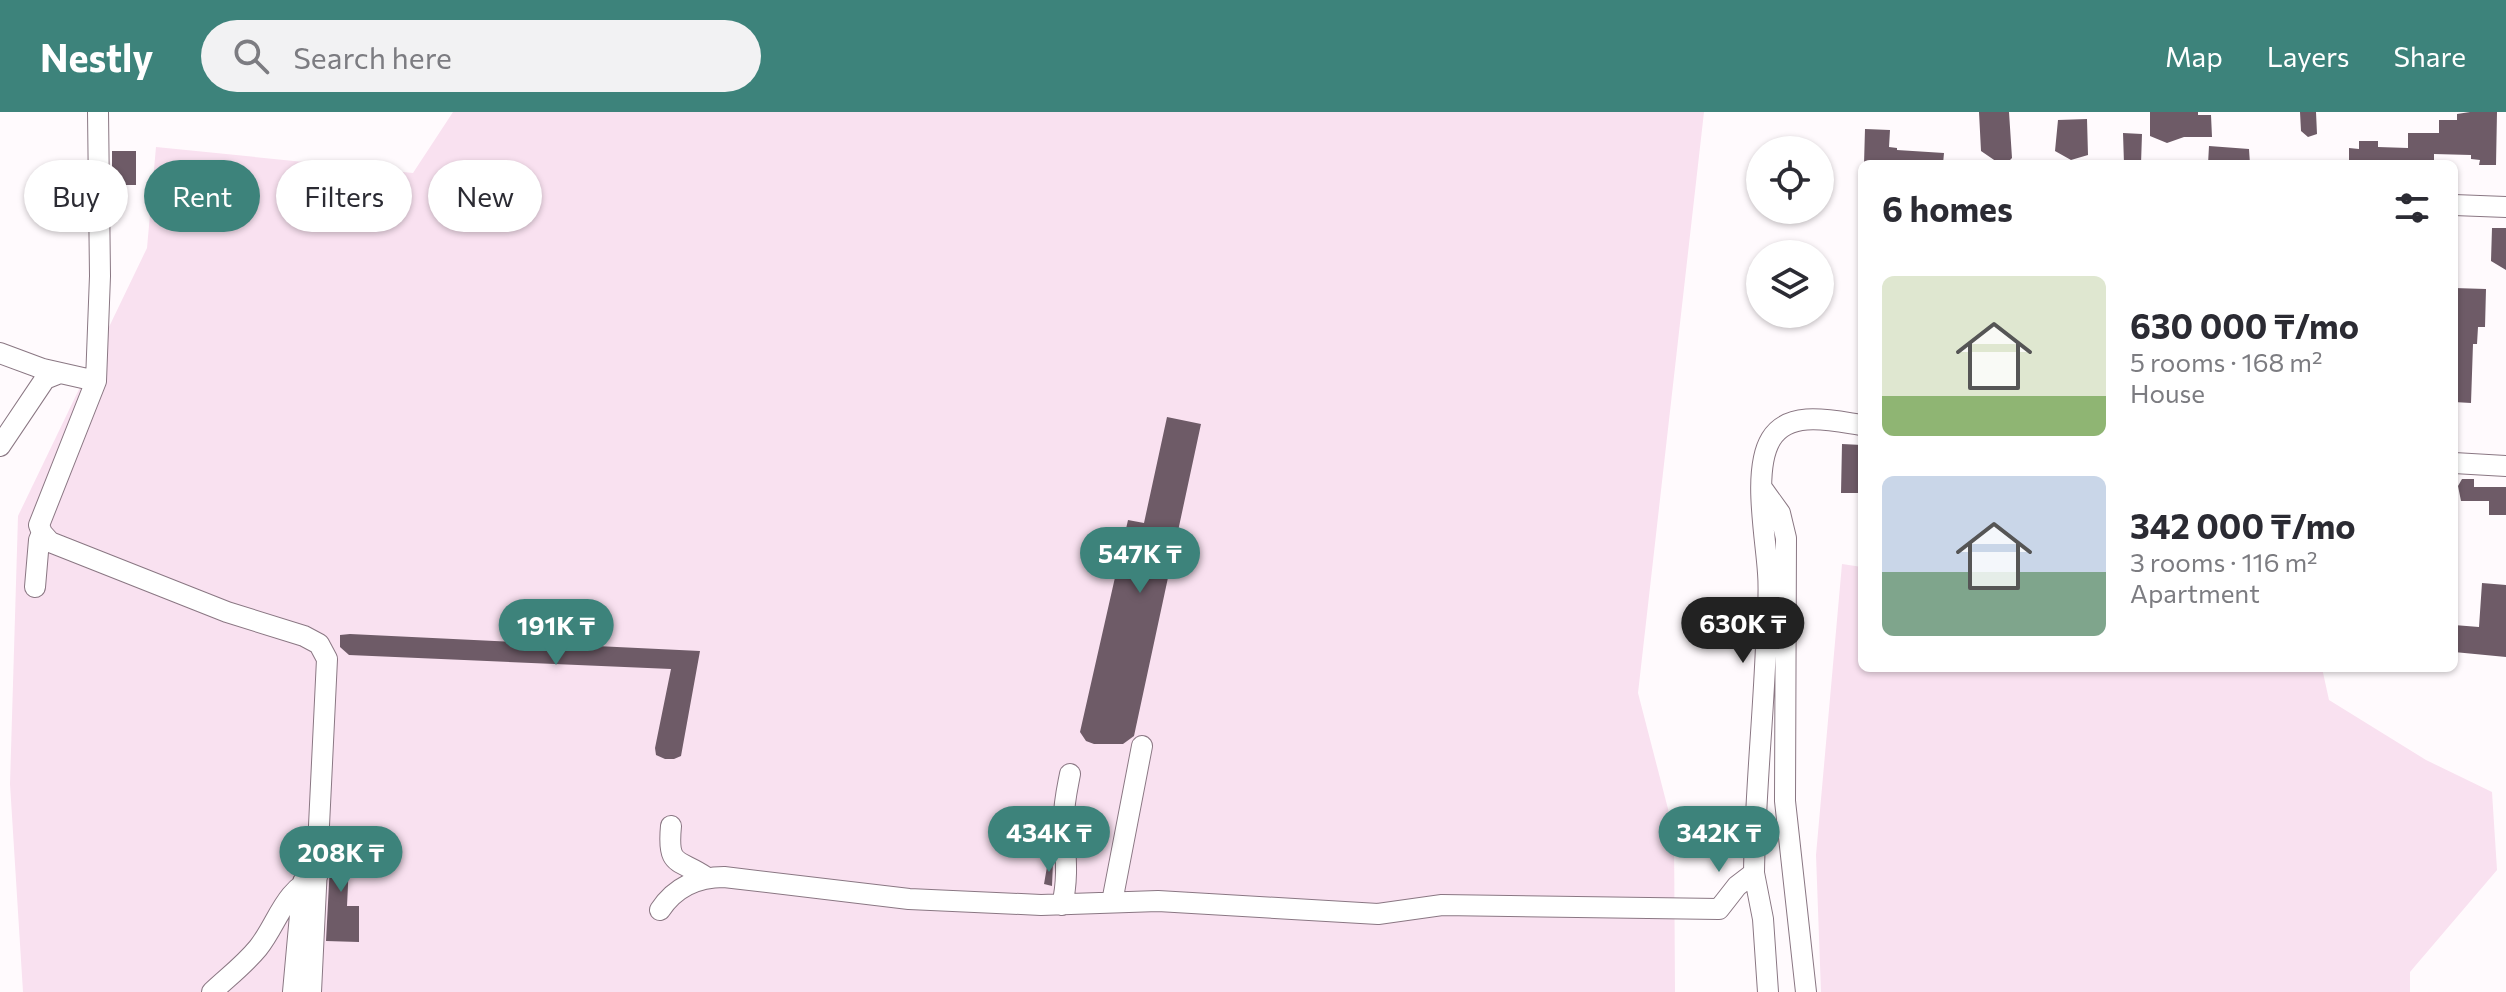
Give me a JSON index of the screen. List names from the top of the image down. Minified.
{"page":{"header":"Nestly","search":"Search here","nav":["Map","Layers","Share"],"chip":["Buy","Rent","Filters","New"],"heading":"6 homes","list":[{"name":"630 000 ₸/mo","note":"5 rooms · 168 m² · House"},{"name":"342 000 ₸/mo","note":"3 rooms · 116 m² · Apartment"}],"price":["547K ₸","630K ₸","191K ₸","434K ₸","342K ₸","208K ₸"]}}
